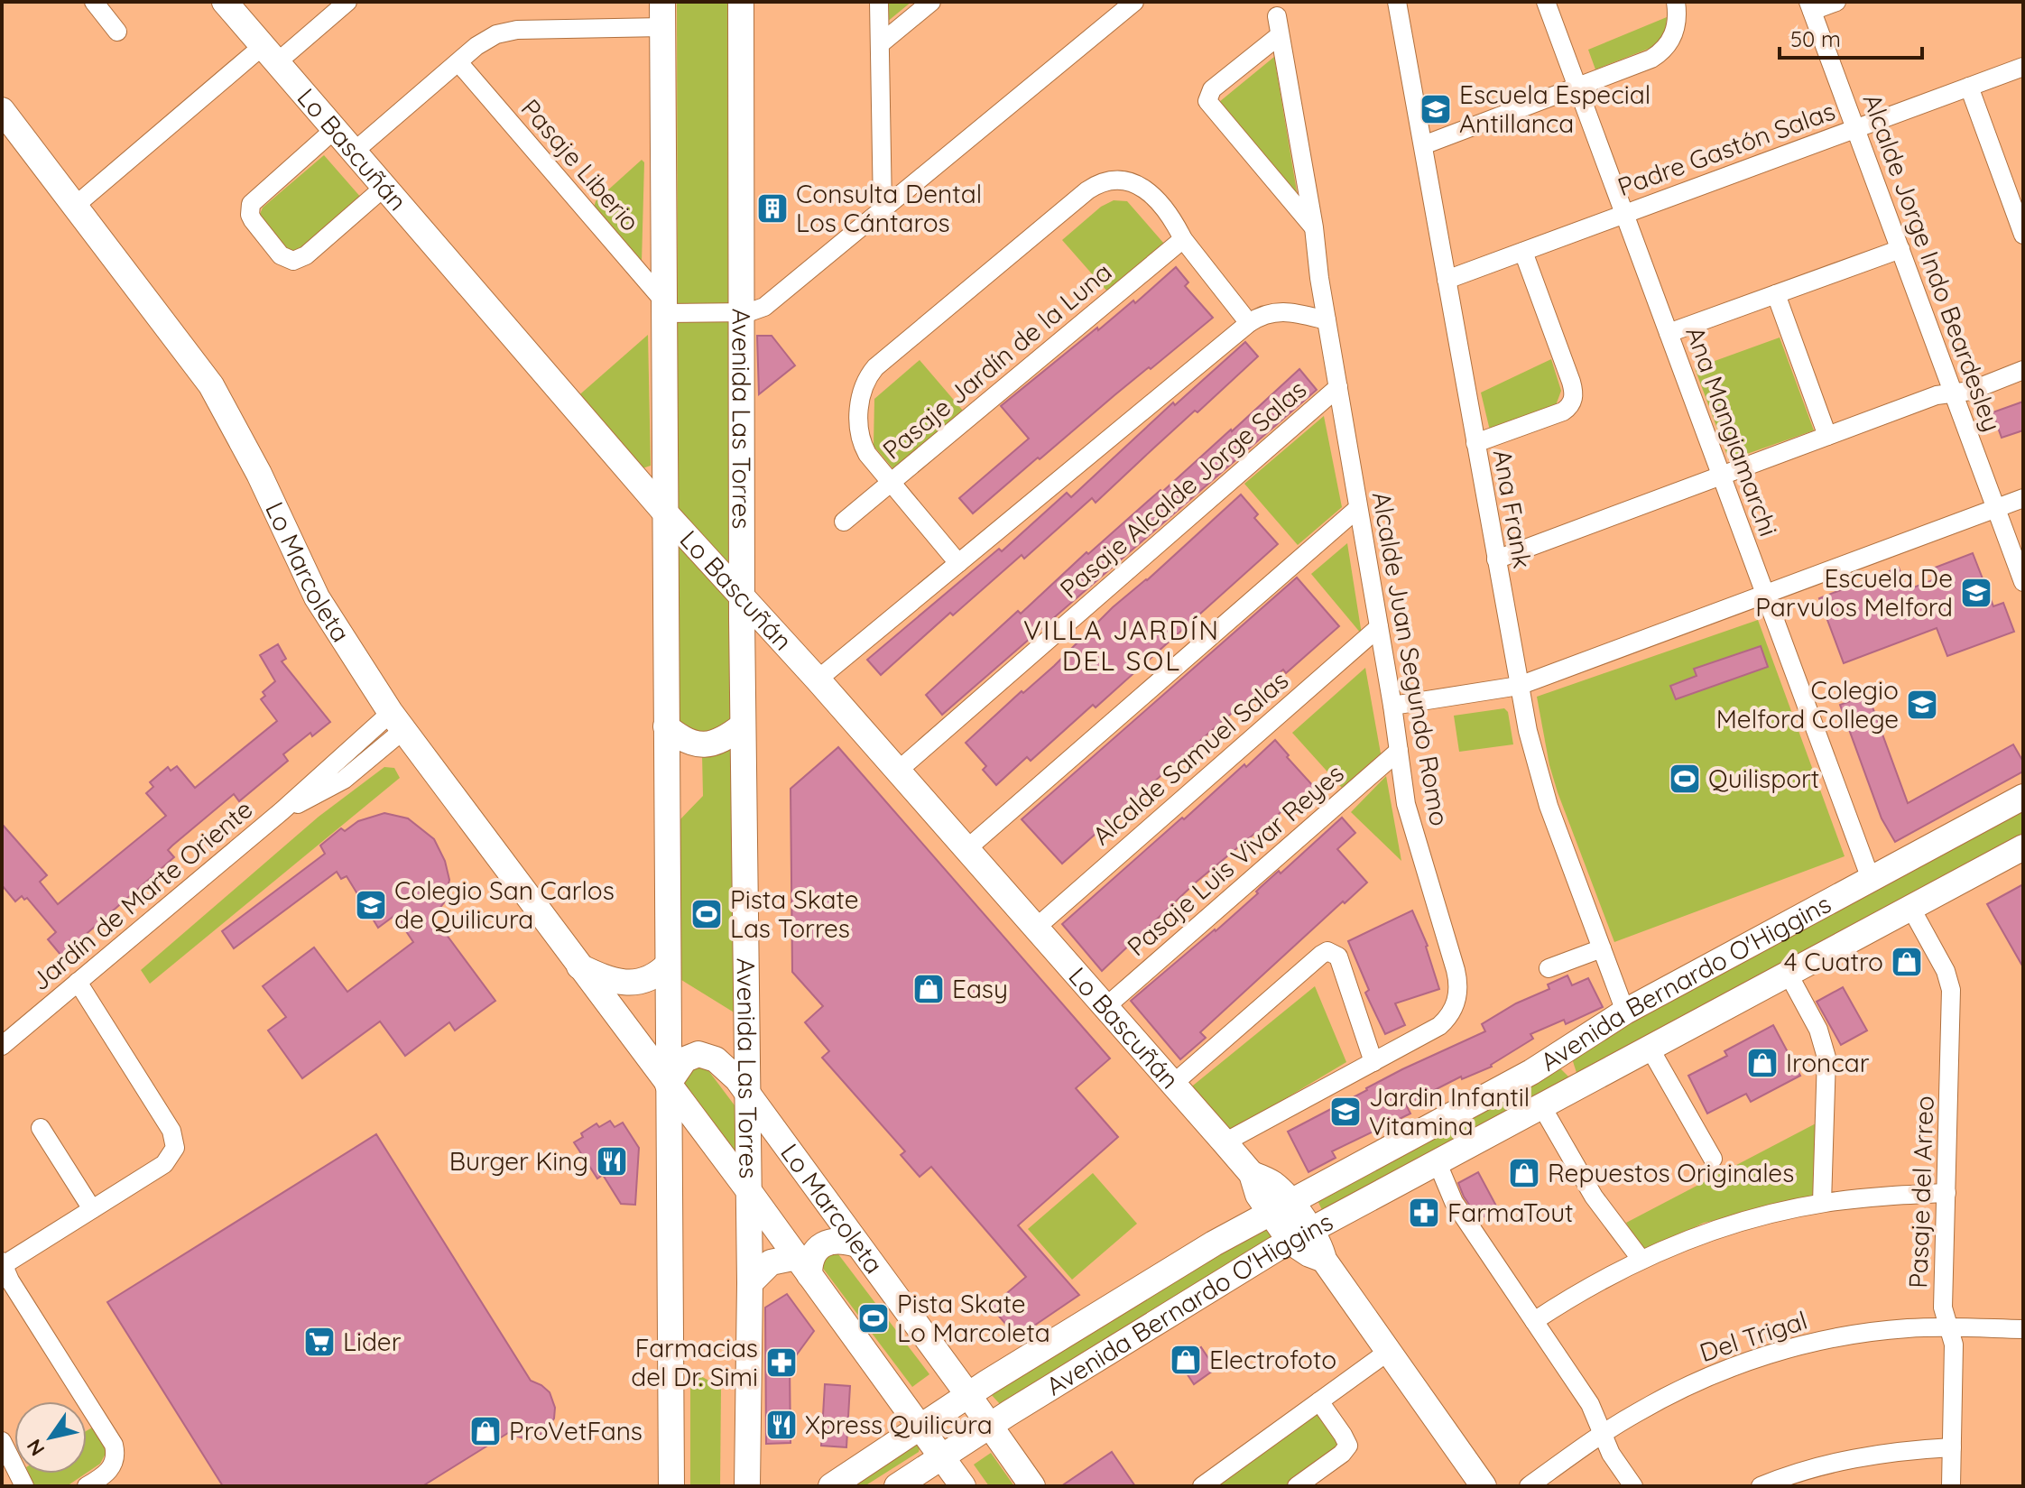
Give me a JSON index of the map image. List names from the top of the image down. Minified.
{"streets":{"main road":["Lo Bascuñán","Avenida Las Torres","Lo Marcoleta","Avenida Bernardo O'Higgins"],"street":["Padre Gastón Salas","Pasaje Liberio","Alcalde Jorge Indo Beardesley","Pasaje Jardín de la Luna","Ana Mangiamarchi","Pasaje Alcalde Jorge Salas","Ana Frank","Alcalde Juan Segundo Romo","Alcalde Samuel Salas","Pasaje Luis Vivar Reyes","Jardín de Marte Oriente","Pasaje del Arreo","Del Trigal"]},"crossings":[["Padre Gastón Salas","Alcalde Jorge Indo Beardesley"],["Padre Gastón Salas","Ana Mangiamarchi"],["Padre Gastón Salas","Ana Frank"],["Lo Bascuñán","Avenida Las Torres"],["Lo Bascuñán","Pasaje Alcalde Jorge Salas"],["Lo Bascuñán","Alcalde Samuel Salas"],["Lo Bascuñán","Pasaje Luis Vivar Reyes"],["Lo Bascuñán","Avenida Bernardo O'Higgins"],["Avenida Las Torres","Lo Marcoleta"],["Ana Mangiamarchi","Avenida Bernardo O'Higgins"],["Pasaje Alcalde Jorge Salas","Alcalde Juan Segundo Romo"],["Ana Frank","Avenida Bernardo O'Higgins"],["Lo Marcoleta","Jardín de Marte Oriente"],["Lo Marcoleta","Avenida Bernardo O'Higgins"],["Alcalde Juan Segundo Romo","Alcalde Samuel Salas"],["Alcalde Juan Segundo Romo","Pasaje Luis Vivar Reyes"],["Avenida Bernardo O'Higgins","Pasaje del Arreo"],["Pasaje del Arreo","Del Trigal"]],"districts":["VILLA JARDÍN DEL SOL"],"places":{"school or university":["Escuela Especial Antillanca","Escuela De Parvulos Melford","Colegio Melford College","Colegio San Carlos de Quilicura","Jardin Infantil Vitamina"],"building":["Consulta Dental Los Cántaros"],"sports":["Quilisport","Pista Skate Las Torres","Pista Skate Lo Marcoleta"],"shop":["4 Cuatro","Easy","Ironcar","Repuestos Originales","Electrofoto","ProVetFans"],"restaurant":["Burger King","Xpress Quilicura"],"pharmacy":["FarmaTout","Farmacias del Dr. Simi"],"supermarket":["Lider"]},"scale_bar":"50 m","north":"bottom left"}
